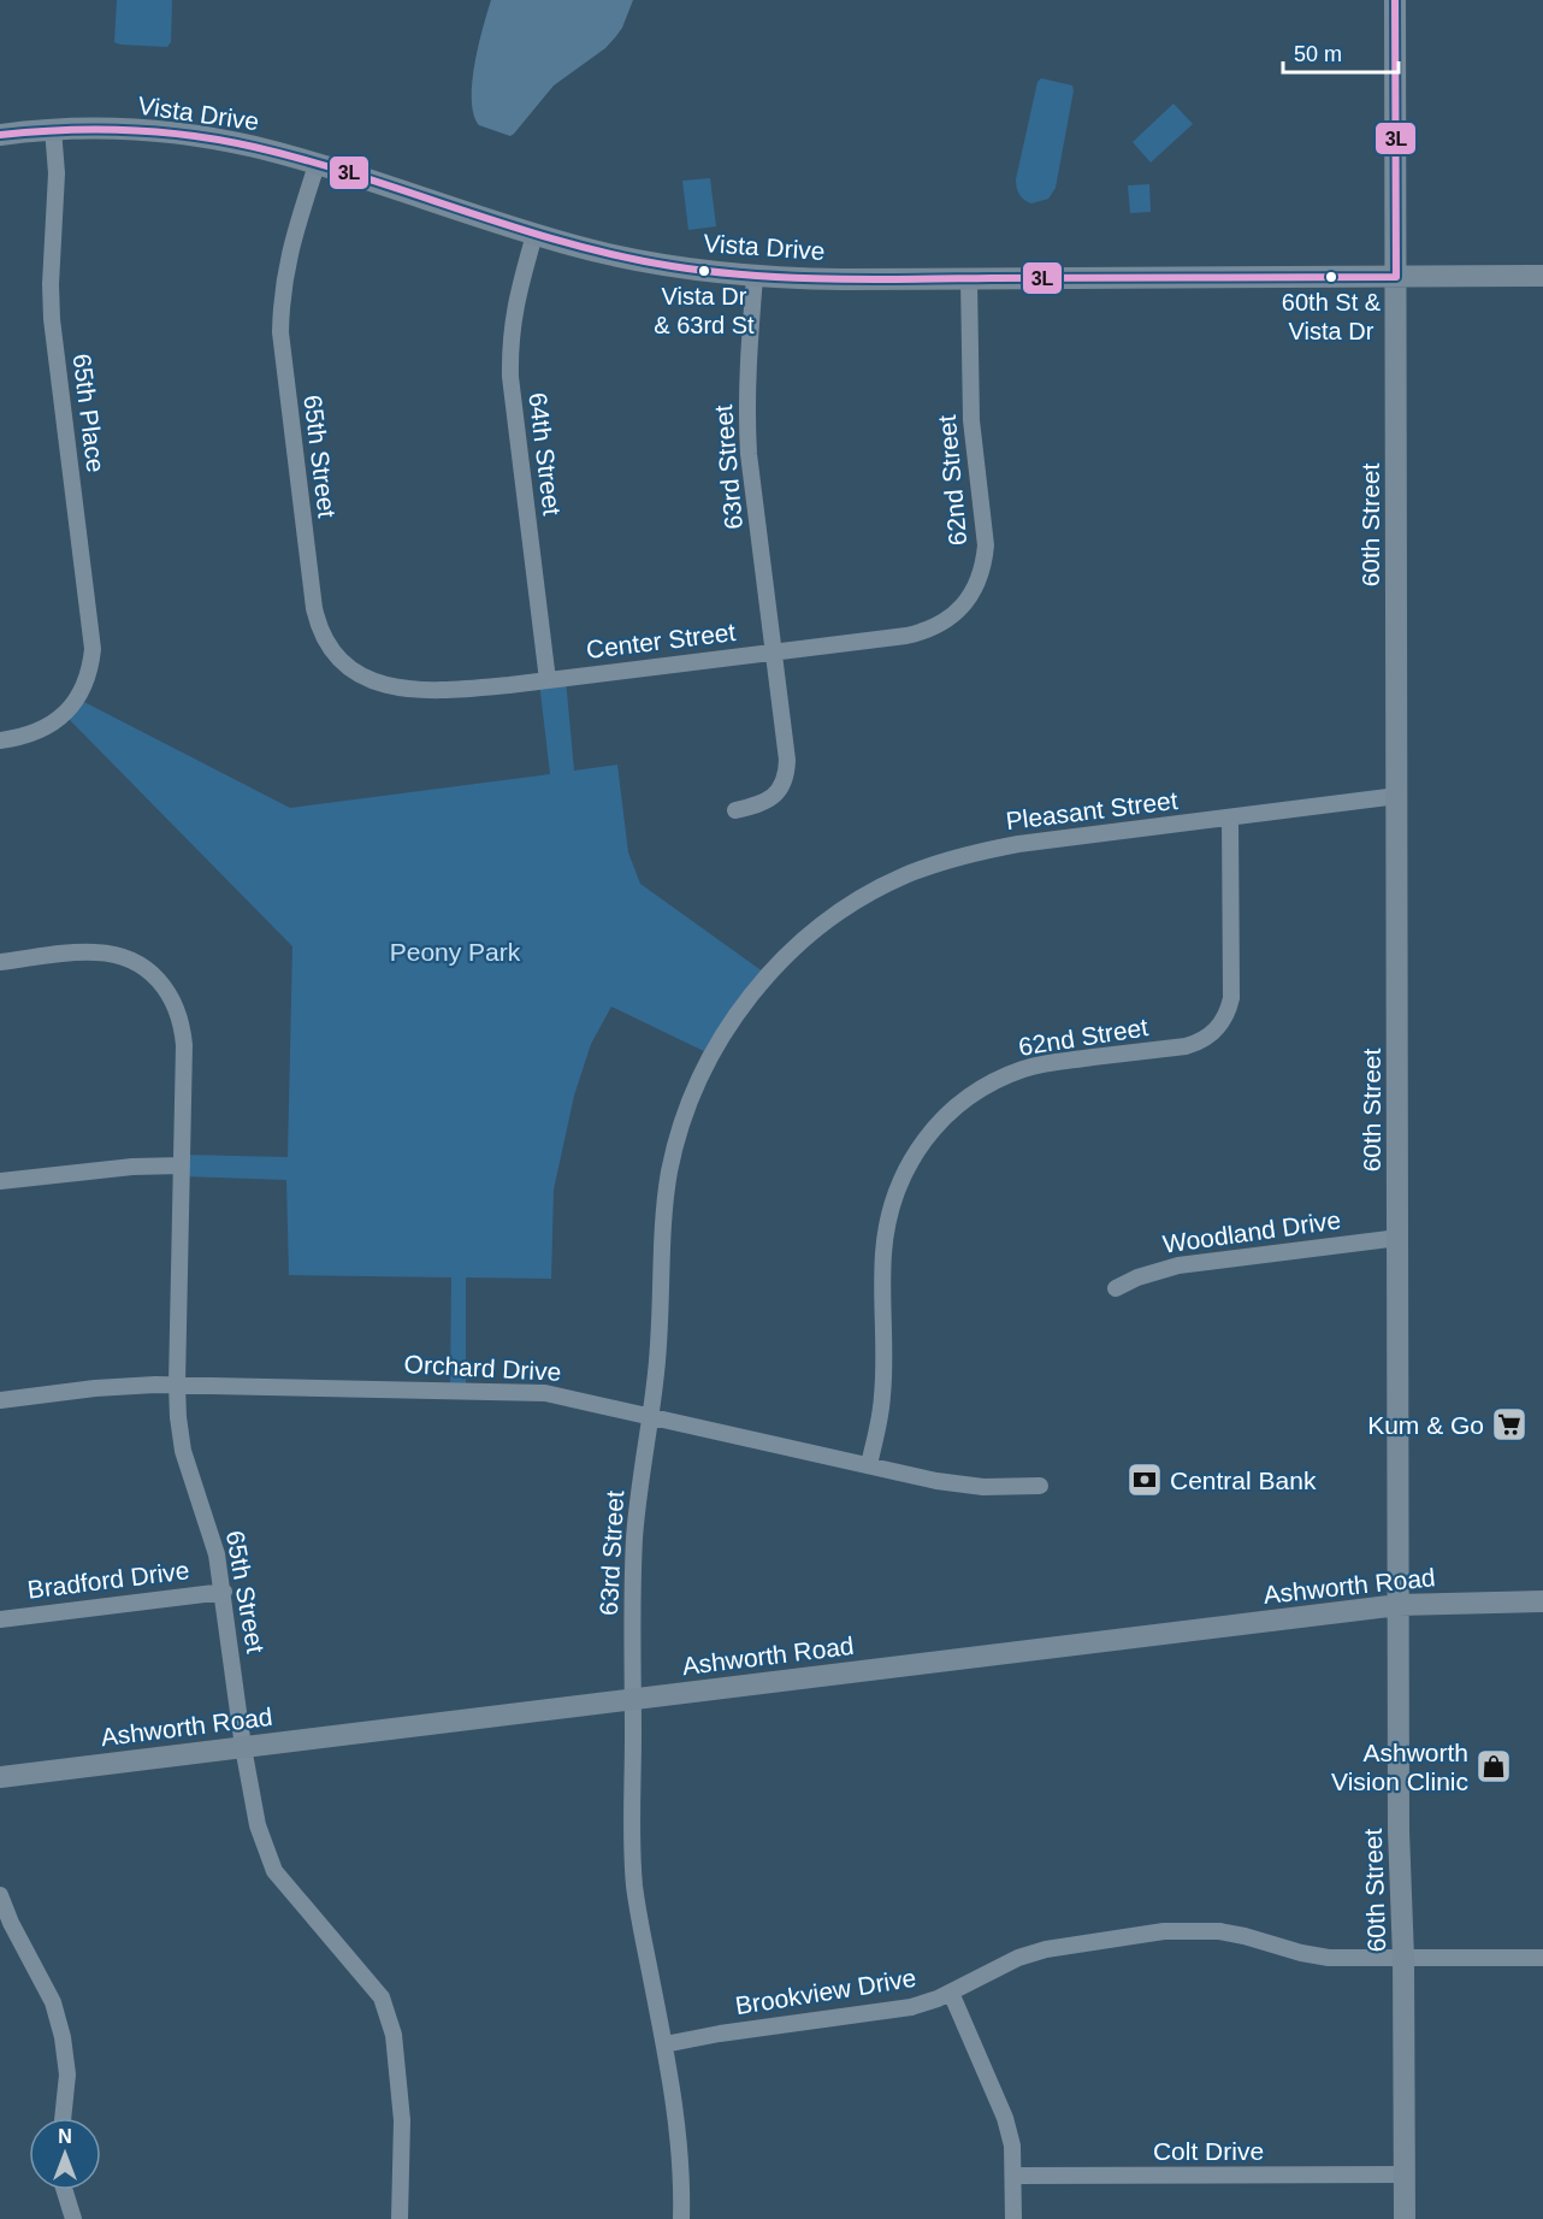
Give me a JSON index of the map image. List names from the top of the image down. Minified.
{"streets":{"main road":["Vista Drive","60th Street","Ashworth Road"],"street":["65th Place","64th Street","65th Street","63rd Street","62nd Street","Center Street","Pleasant Street","Woodland Drive","Orchard Drive","Bradford Drive","Brookview Drive","Colt Drive"]},"crossings":[["Vista Drive","65th Place"],["Vista Drive","64th Street"],["Vista Drive","65th Street"],["Vista Drive","63rd Street"],["Vista Drive","62nd Street"],["Vista Drive","60th Street"],["64th Street","Center Street"],["65th Street","Center Street"],["65th Street","Orchard Drive"],["65th Street","Bradford Drive"],["65th Street","Ashworth Road"],["63rd Street","Center Street"],["63rd Street","Pleasant Street"],["63rd Street","Orchard Drive"],["63rd Street","Ashworth Road"],["63rd Street","Brookview Drive"],["62nd Street","Center Street"],["62nd Street","Pleasant Street"],["62nd Street","Orchard Drive"],["60th Street","Pleasant Street"],["60th Street","Woodland Drive"],["60th Street","Ashworth Road"],["60th Street","Brookview Drive"],["60th Street","Colt Drive"]],"parks":["Peony Park"],"places":{"other":["Vista Dr & 63rd St","60th St & Vista Dr"],"supermarket":["Kum & Go"],"bank":["Central Bank"],"shop":["Ashworth Vision Clinic"]},"lines":["transit line 3L"],"scale_bar":"50 m","north":"top"}
